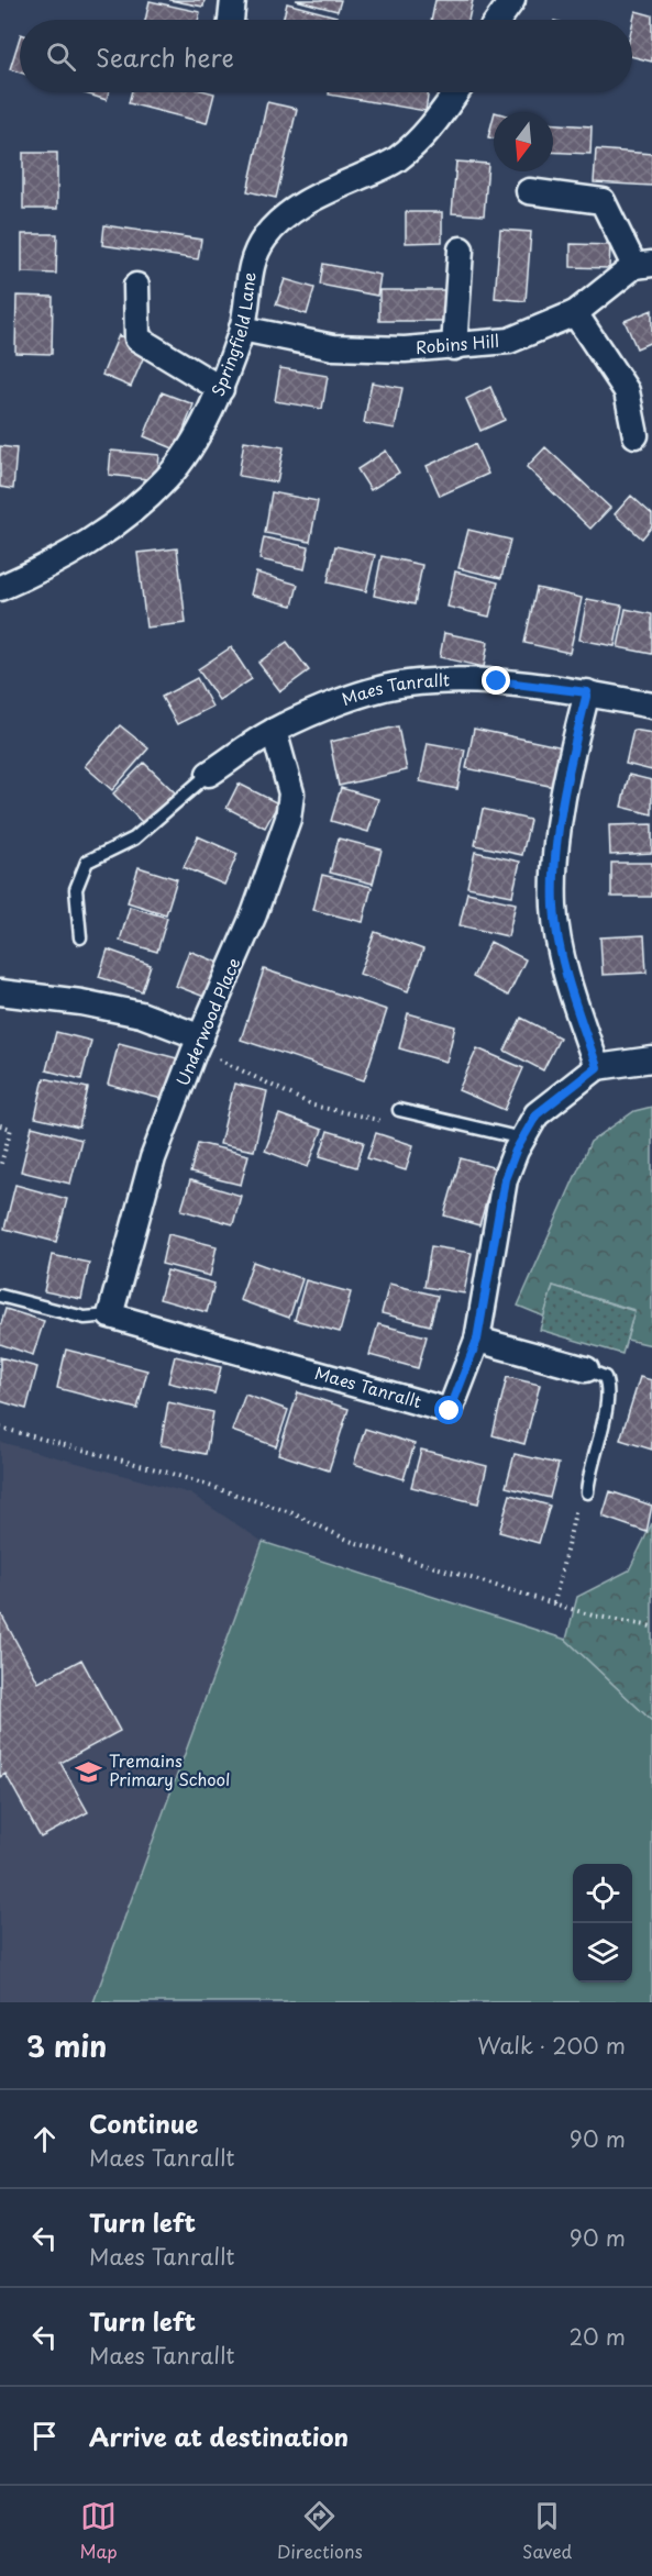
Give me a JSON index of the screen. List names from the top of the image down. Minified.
{"streets":{"street":["Springfield Lane","Robins Hill","Maes Tanrallt","Underwood Place"]},"crossings":[["Springfield Lane","Robins Hill"],["Maes Tanrallt","Underwood Place"]],"places":{"school or university":["Tremains Primary School"]},"north":"bottom","page":{"search":"Search here","heading":["3 min","Walk · 200 m"],"list":[["Continue","Maes Tanrallt","90 m"],["Turn left","Maes Tanrallt","90 m"],["Turn left","Maes Tanrallt","20 m"],"Arrive at destination"],"nav":["Map","Directions","Saved"]}}
